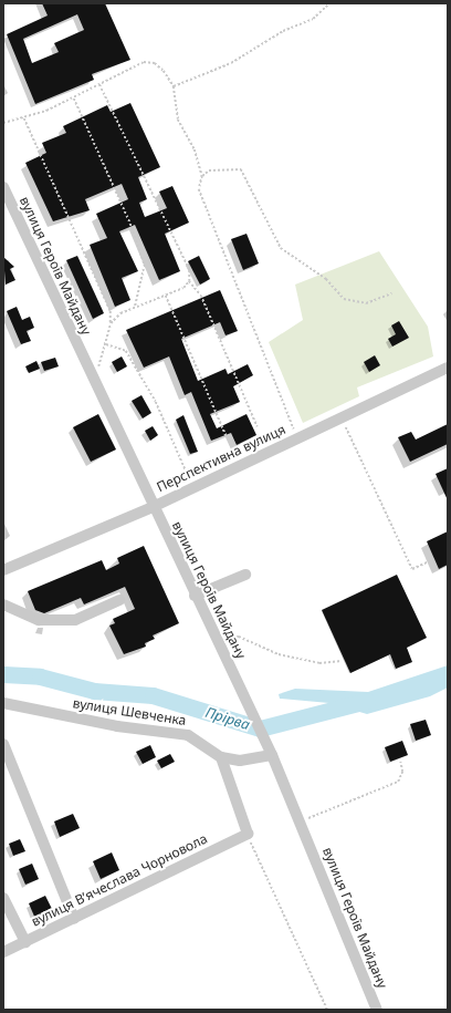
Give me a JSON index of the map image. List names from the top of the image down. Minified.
{"streets":{"street":["вулиця Героїв Майдану","Перспективна вулиця","вулиця Шевченка","вулиця Вʼячеслава Чорновола"]},"crossings":[["вулиця Героїв Майдану","Перспективна вулиця"],["вулиця Героїв Майдану","вулиця Шевченка"]],"water":["Прірва"]}
